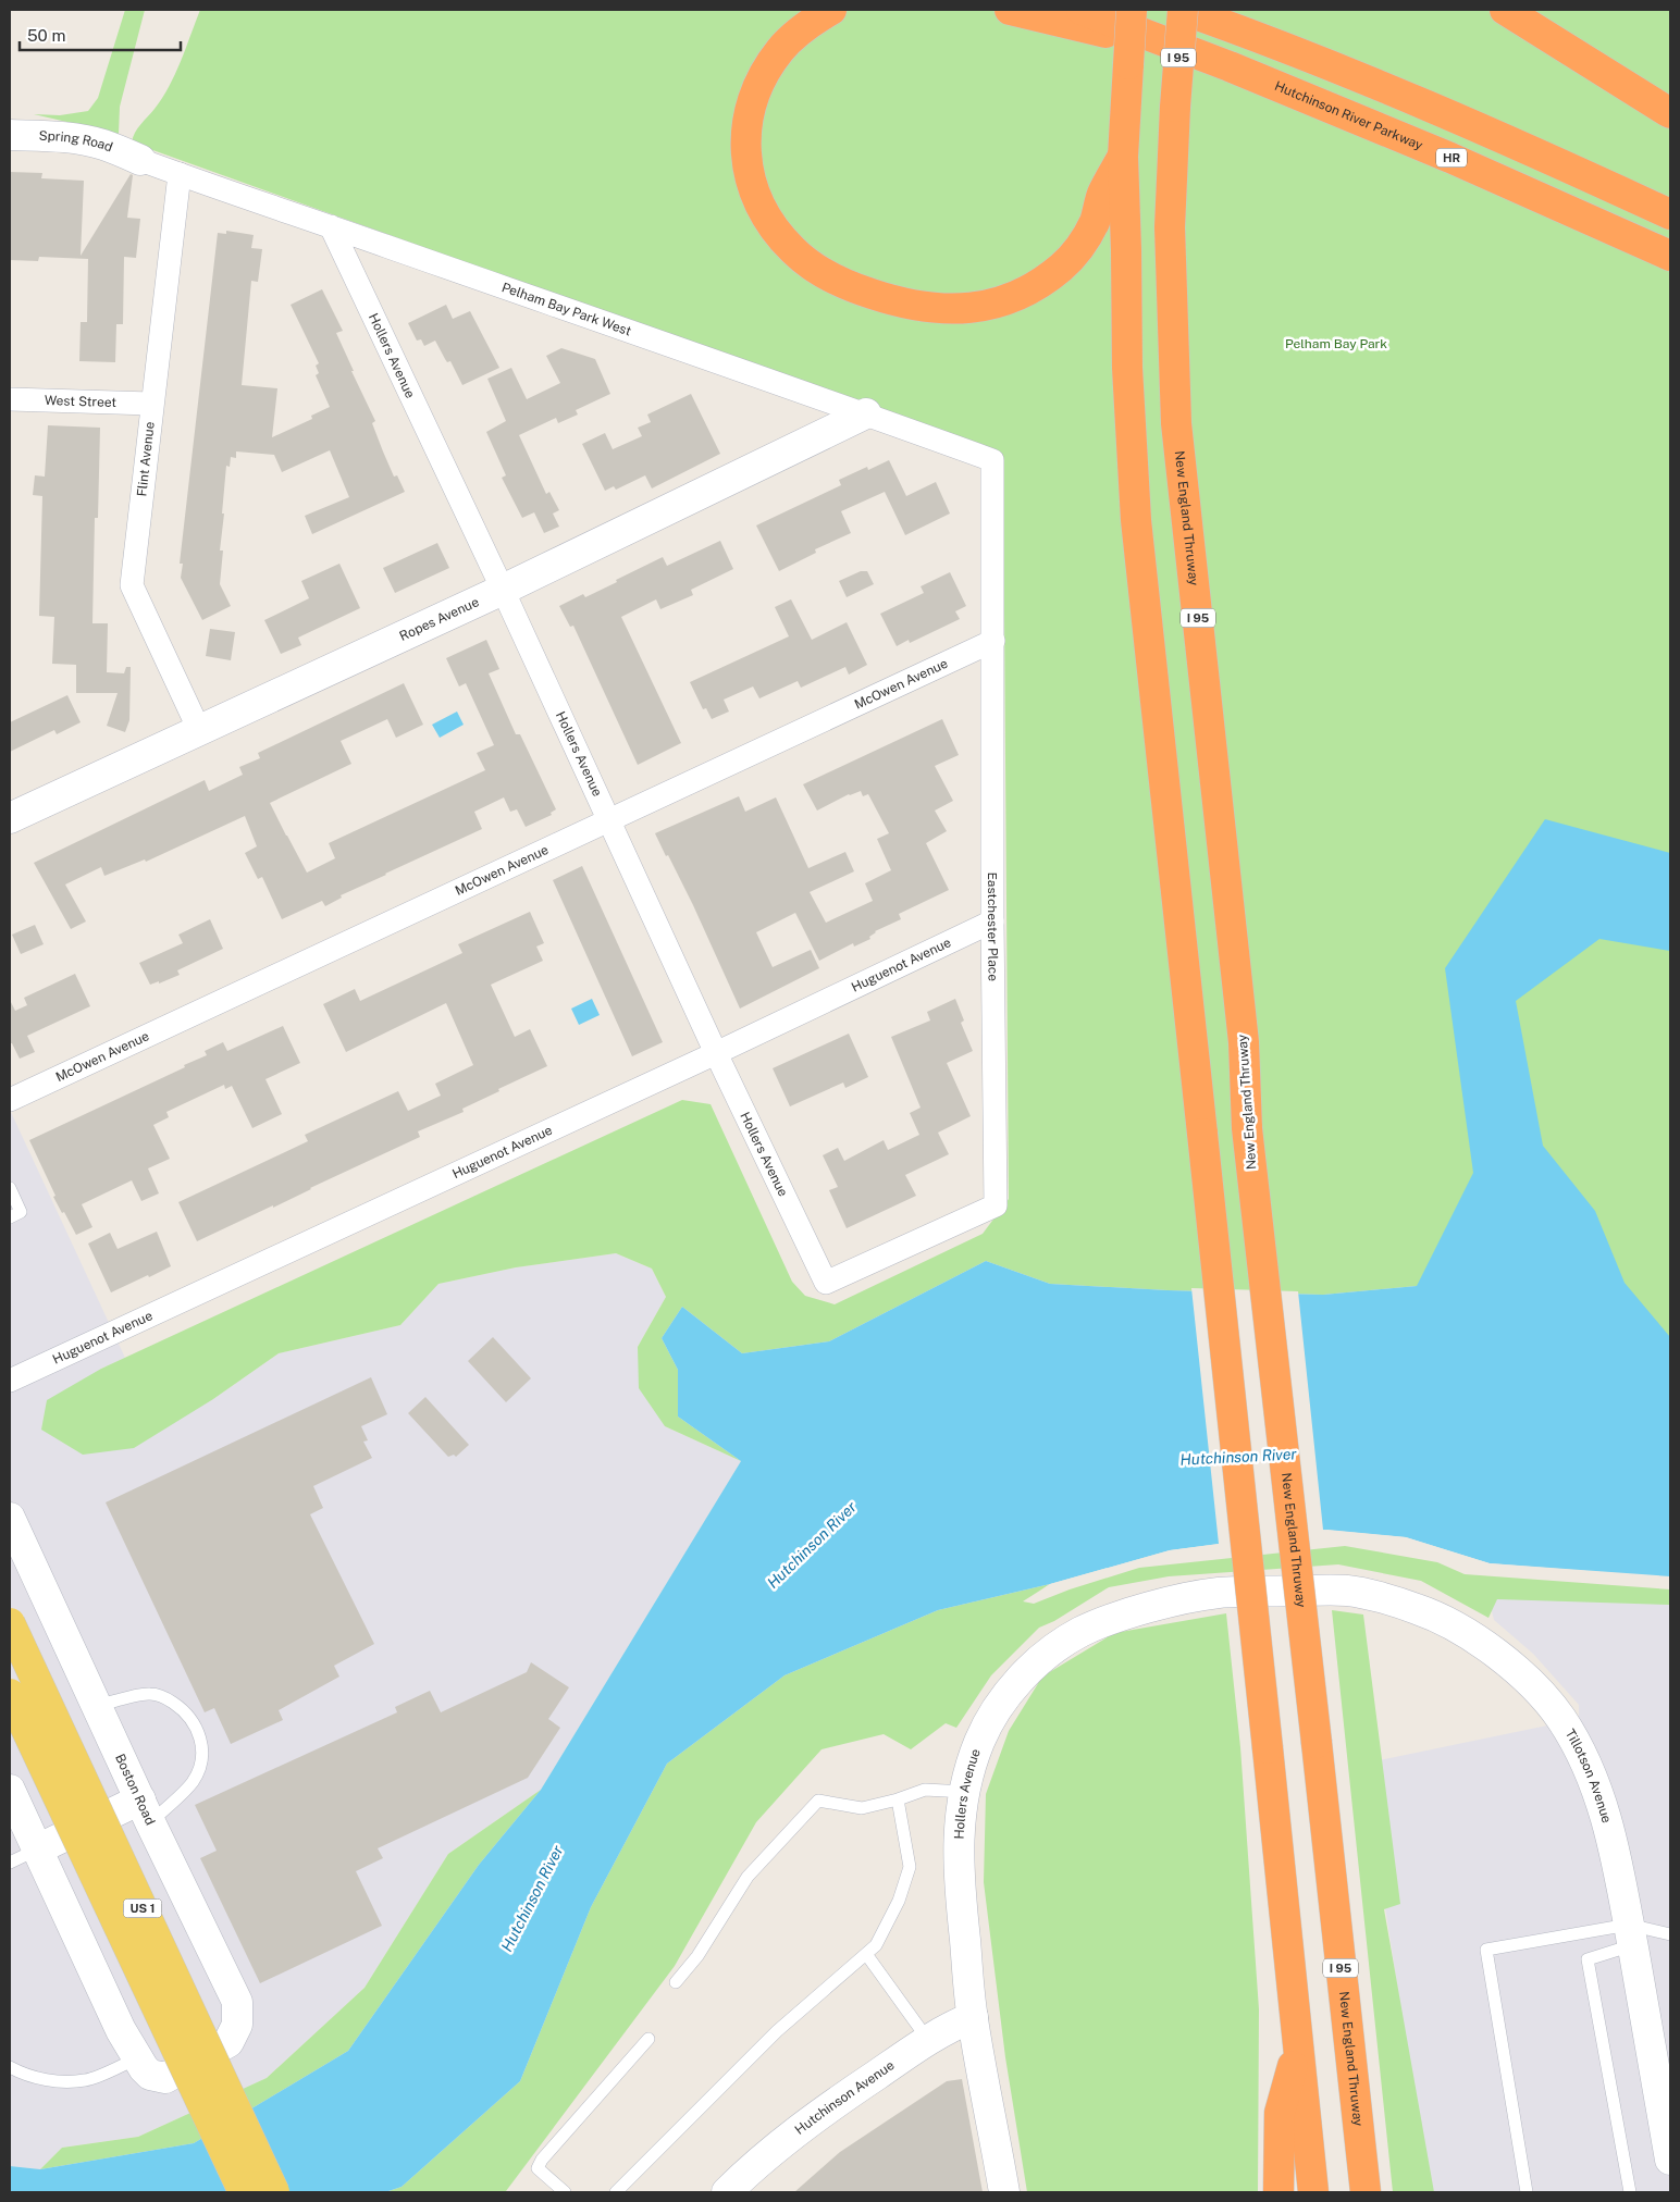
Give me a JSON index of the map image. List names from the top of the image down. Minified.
{"streets":{"highway":["I 95","Hutchinson River Parkway","HR","New England Thruway"],"main road":["US 1"],"street":["Spring Road","Pelham Bay Park West","Hollers Avenue","West Street","Flint Avenue","Ropes Avenue","McOwen Avenue","Eastchester Place","Huguenot Avenue","Tillotson Avenue","Boston Road","Hutchinson Avenue"]},"crossings":[["Spring Road","Pelham Bay Park West"],["Pelham Bay Park West","Hollers Avenue"],["Pelham Bay Park West","Flint Avenue"],["Pelham Bay Park West","Ropes Avenue"],["Pelham Bay Park West","Eastchester Place"],["Hollers Avenue","Ropes Avenue"],["Hollers Avenue","McOwen Avenue"],["Hollers Avenue","Eastchester Place"],["Hollers Avenue","Huguenot Avenue"],["Hollers Avenue","Tillotson Avenue"],["Hollers Avenue","Hutchinson Avenue"],["West Street","Flint Avenue"],["Flint Avenue","Ropes Avenue"],["McOwen Avenue","Eastchester Place"],["Eastchester Place","Huguenot Avenue"]],"water":["Hutchinson River"],"parks":["Pelham Bay Park"],"scale_bar":"50 m"}
